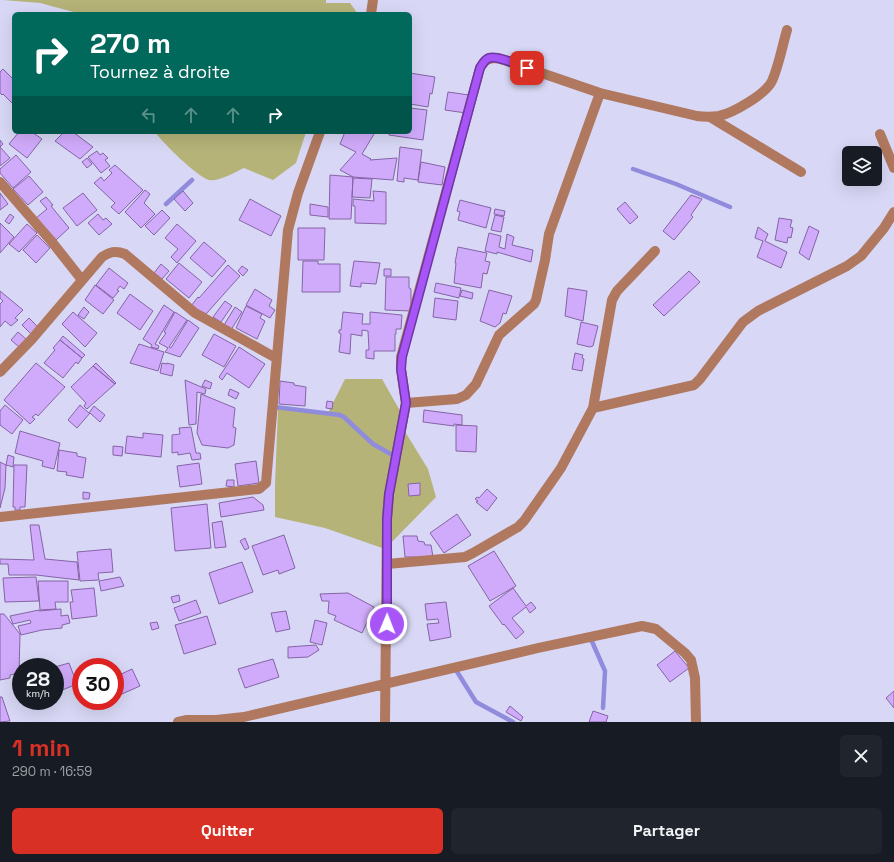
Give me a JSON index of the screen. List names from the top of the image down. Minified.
{"page":{"turn":["270 m","Tournez à droite"],"speed":"28 km/h","limit":"30","heading":["1 min","290 m · 16:59"],"buttons":["Quitter","Partager"]}}
